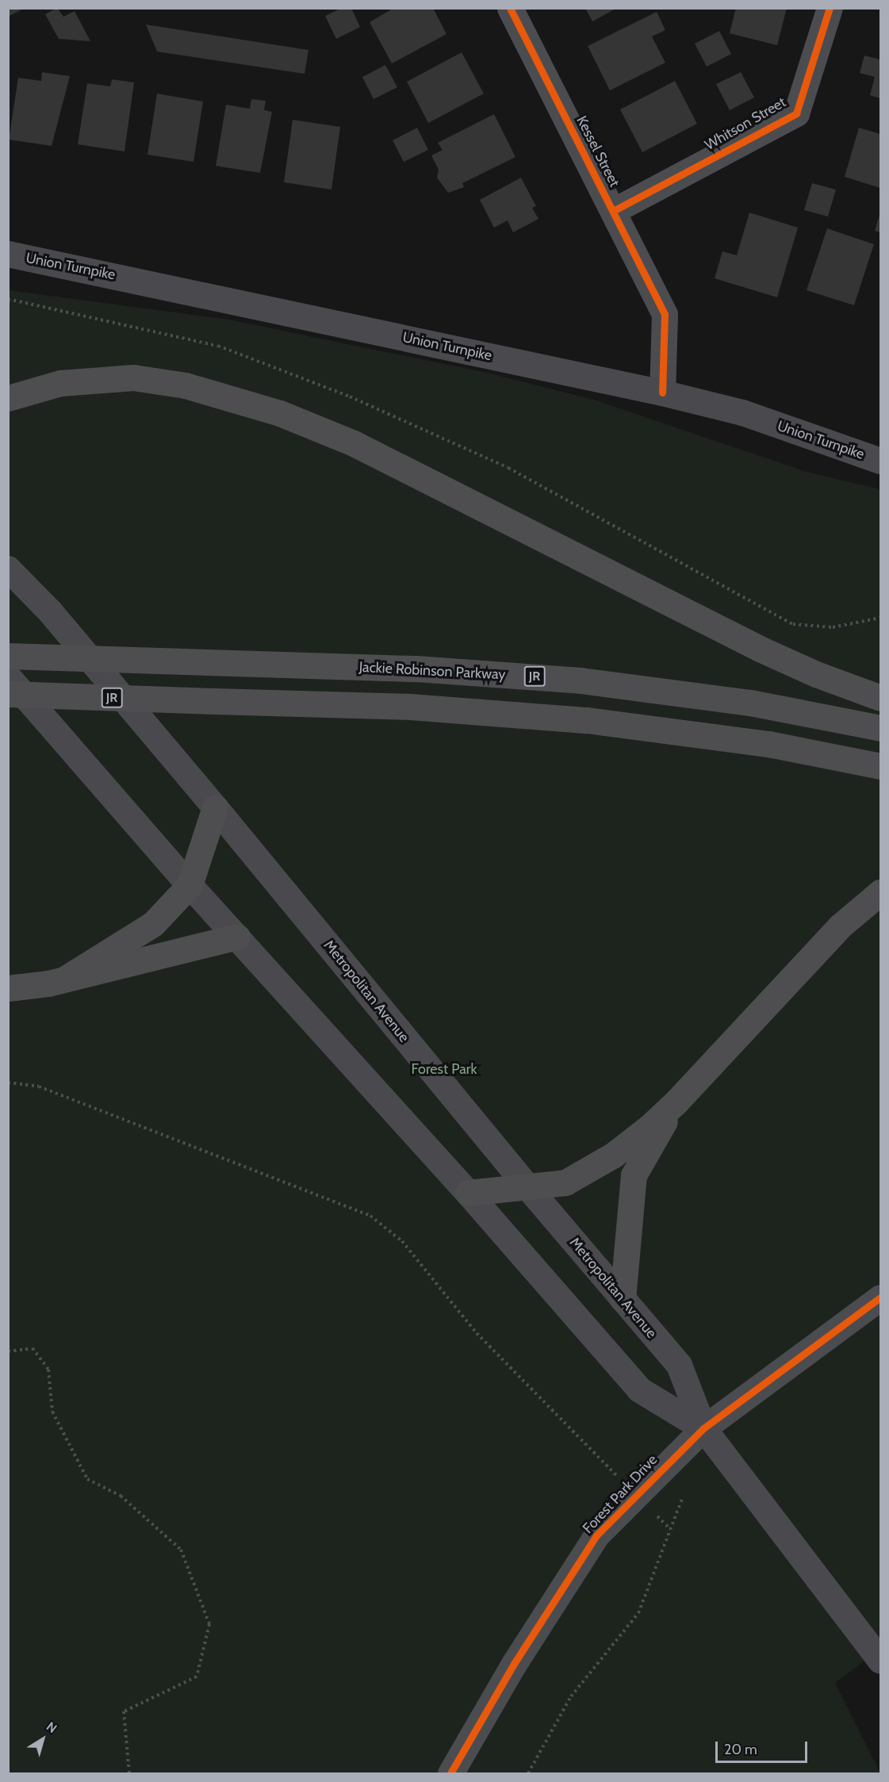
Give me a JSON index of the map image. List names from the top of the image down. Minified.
{"streets":{"highway":["Jackie Robinson Parkway","JR"],"main road":["Union Turnpike","Metropolitan Avenue"],"street":["Whitson Street","Kessel Street","Forest Park Drive"]},"crossings":[["Whitson Street","Kessel Street"],["Kessel Street","Union Turnpike"],["Metropolitan Avenue","Forest Park Drive"]],"parks":["Forest Park"],"scale_bar":"20 m","north":"top right"}
